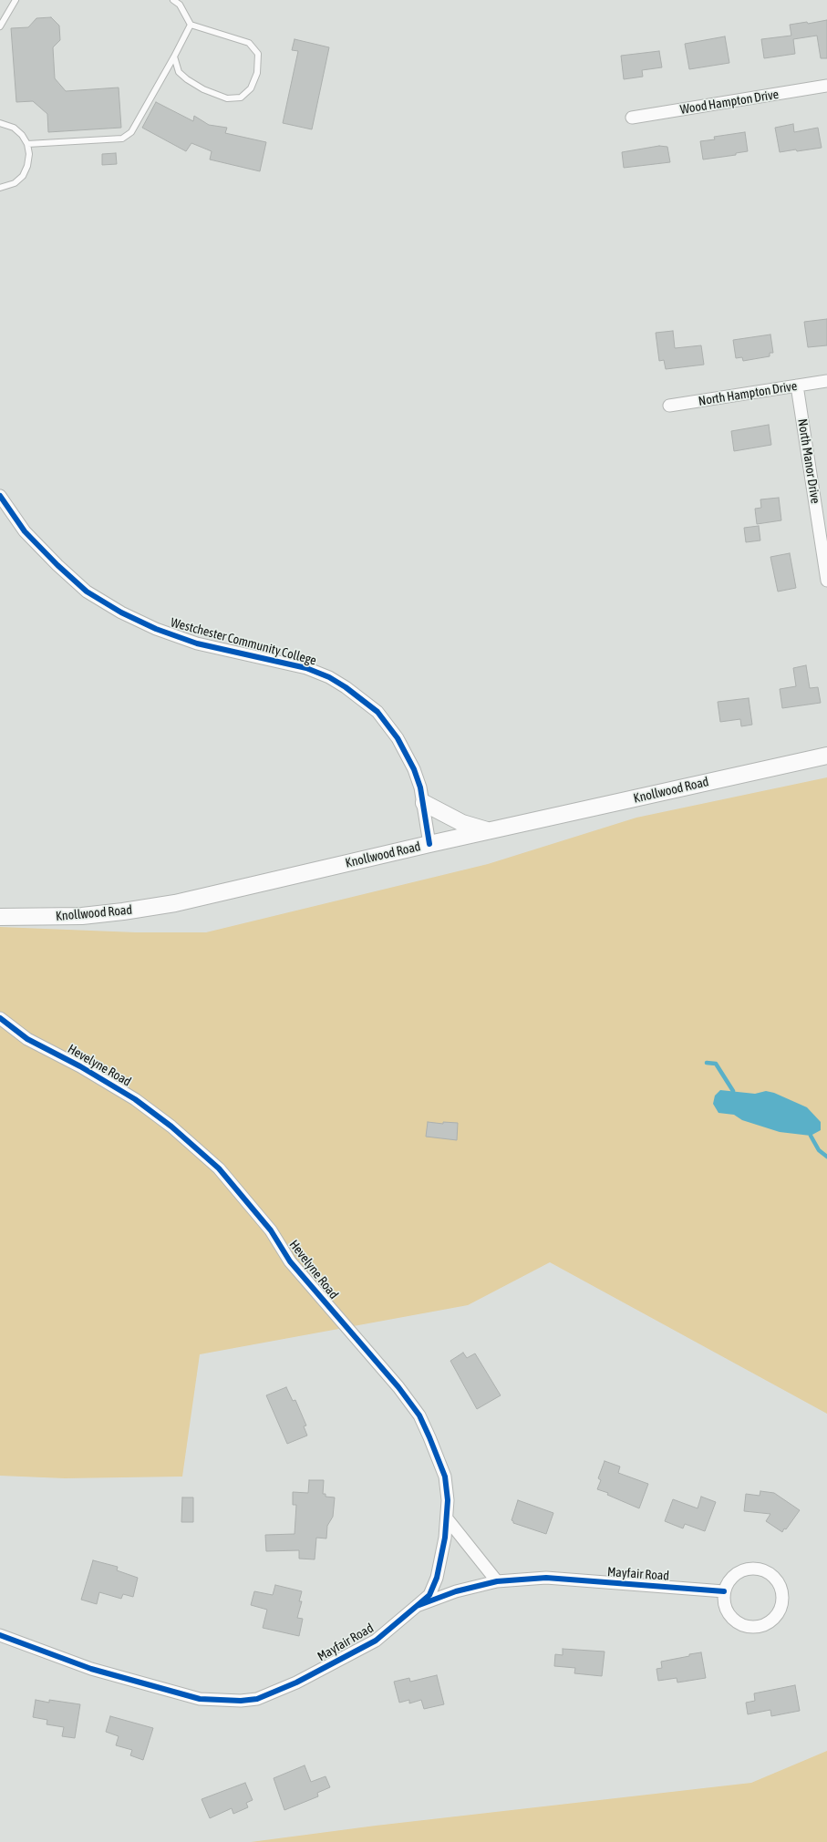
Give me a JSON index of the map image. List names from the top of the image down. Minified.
{"streets":{"main road":["Knollwood Road"],"street":["Wood Hampton Drive","North Hampton Drive","North Manor Drive","Westchester Community College","Hevelyne Road","Mayfair Road"]},"crossings":[["North Hampton Drive","North Manor Drive"],["Westchester Community College","Knollwood Road"],["Hevelyne Road","Mayfair Road"]]}
